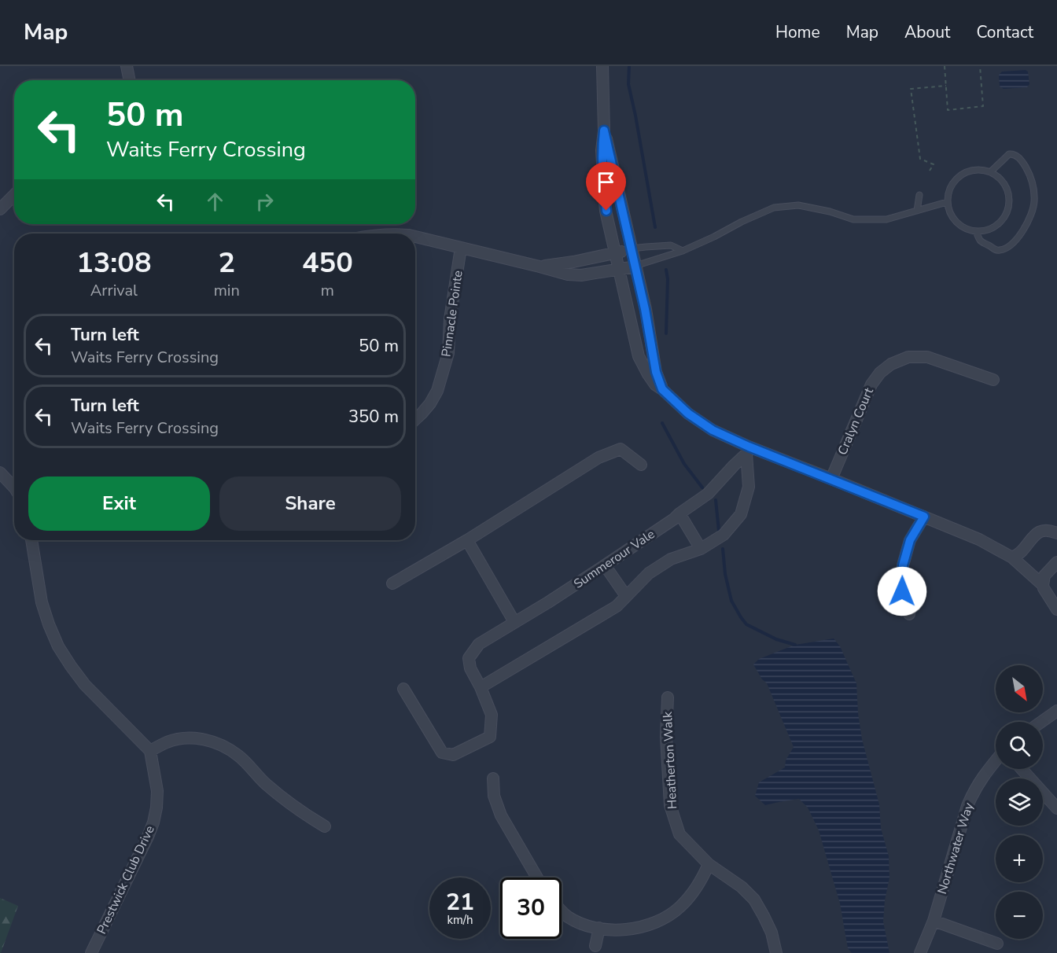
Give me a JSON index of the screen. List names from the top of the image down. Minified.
{"streets":{"street":["Pinnacle Pointe","Cralyn Court","Summerour Vale","Heatherton Walk","Northwater Way","Prestwick Club Drive"]},"north":"bottom right","page":{"header":"Map","nav":["Home","Map","About","Contact"],"turn":["50 m","Waits Ferry Crossing"],"eta":["13:08","Arrival","2","min","450","m"],"list":[{"name":"Turn left","note":"Waits Ferry Crossing","value":"50 m"},{"name":"Turn left","note":"Waits Ferry Crossing","value":"350 m"}],"buttons":["Exit","Share"],"map_buttons":["+","−"],"speed":"21 km/h","limit":"30"}}
